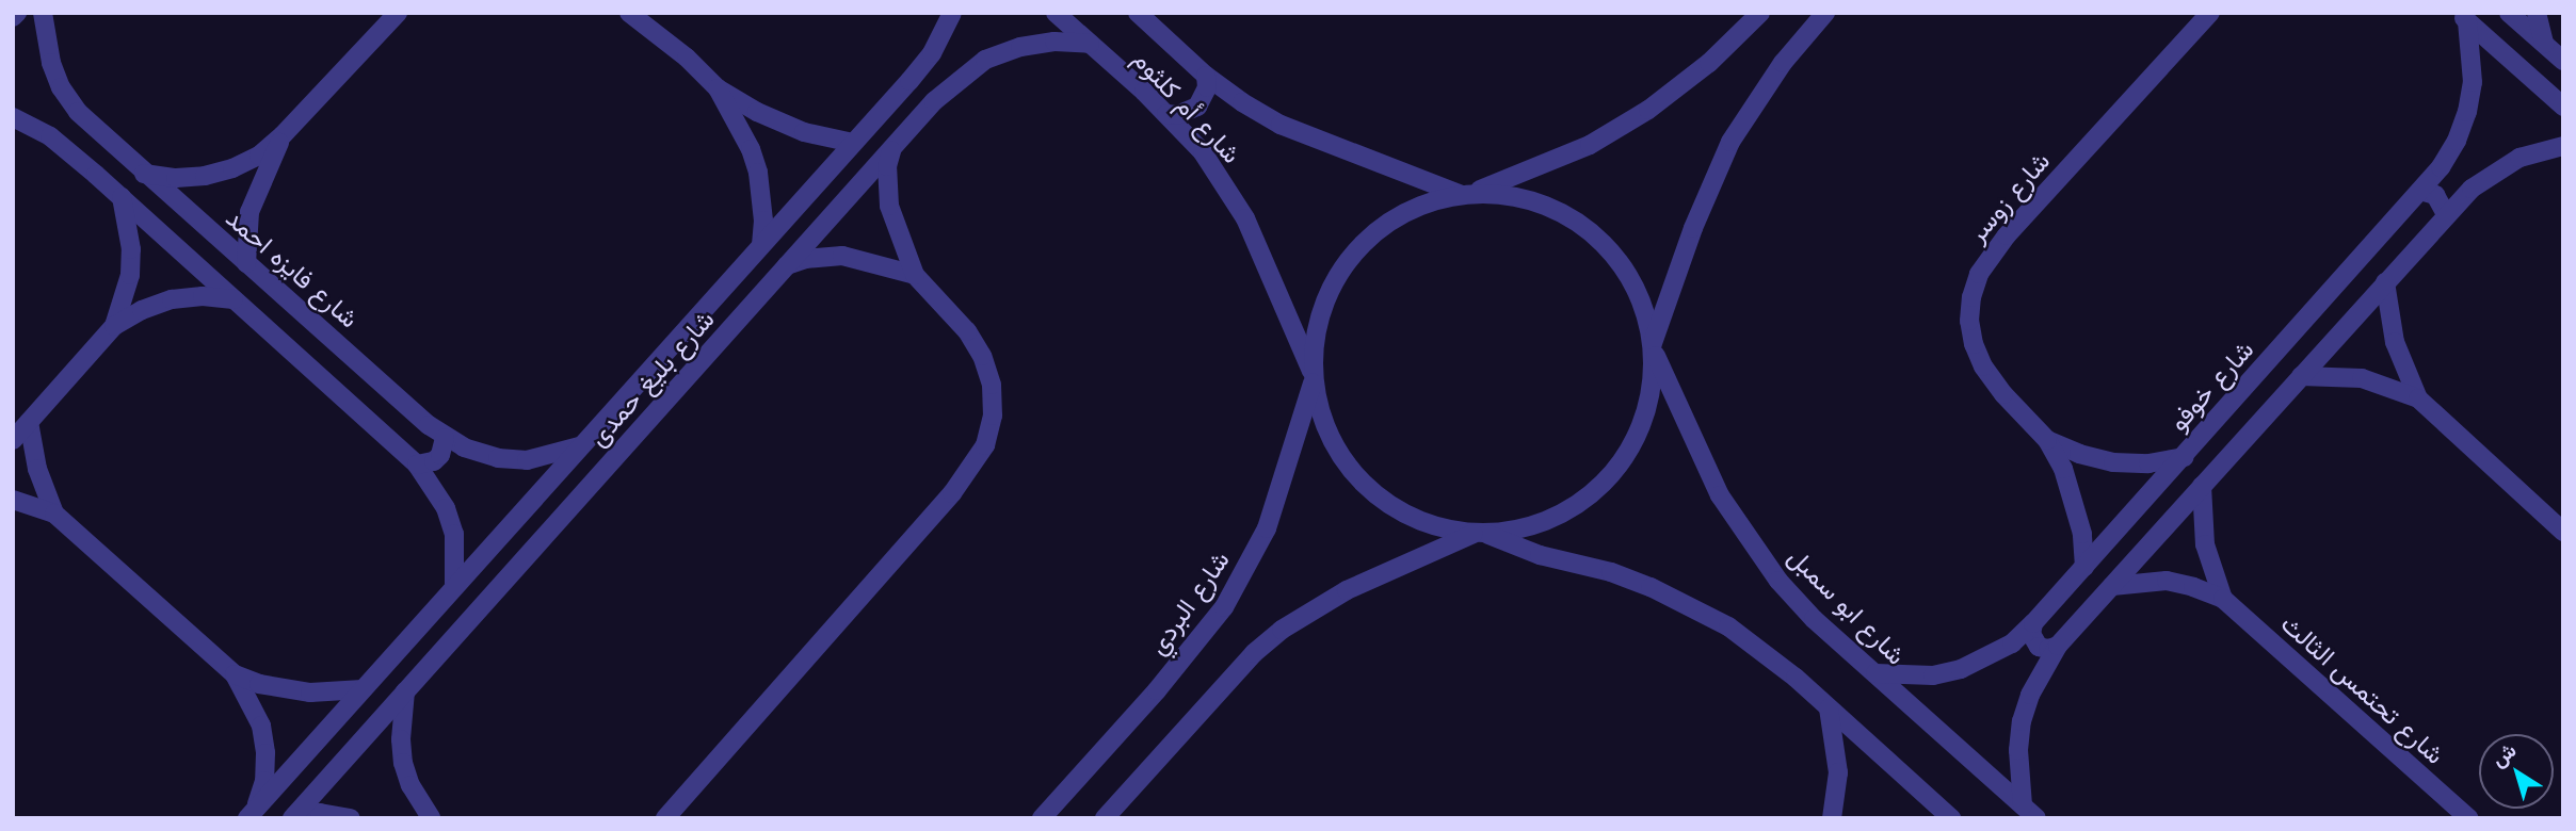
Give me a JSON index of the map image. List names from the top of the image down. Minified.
{"streets":{"street":["شارع أم كلثوم","شارع زوسر","شارع فايزه احمد","شارع بليغ حمدى","شارع خوفو","شارع البردي","شارع ابو سمبل","شارع تحتمس الثالث"]},"crossings":[["شارع أم كلثوم","شارع بليغ حمدى"],["شارع أم كلثوم","شارع البردي"],["شارع زوسر","شارع خوفو"],["شارع فايزه احمد","شارع بليغ حمدى"],["شارع خوفو","شارع ابو سمبل"]],"north":"top left"}
